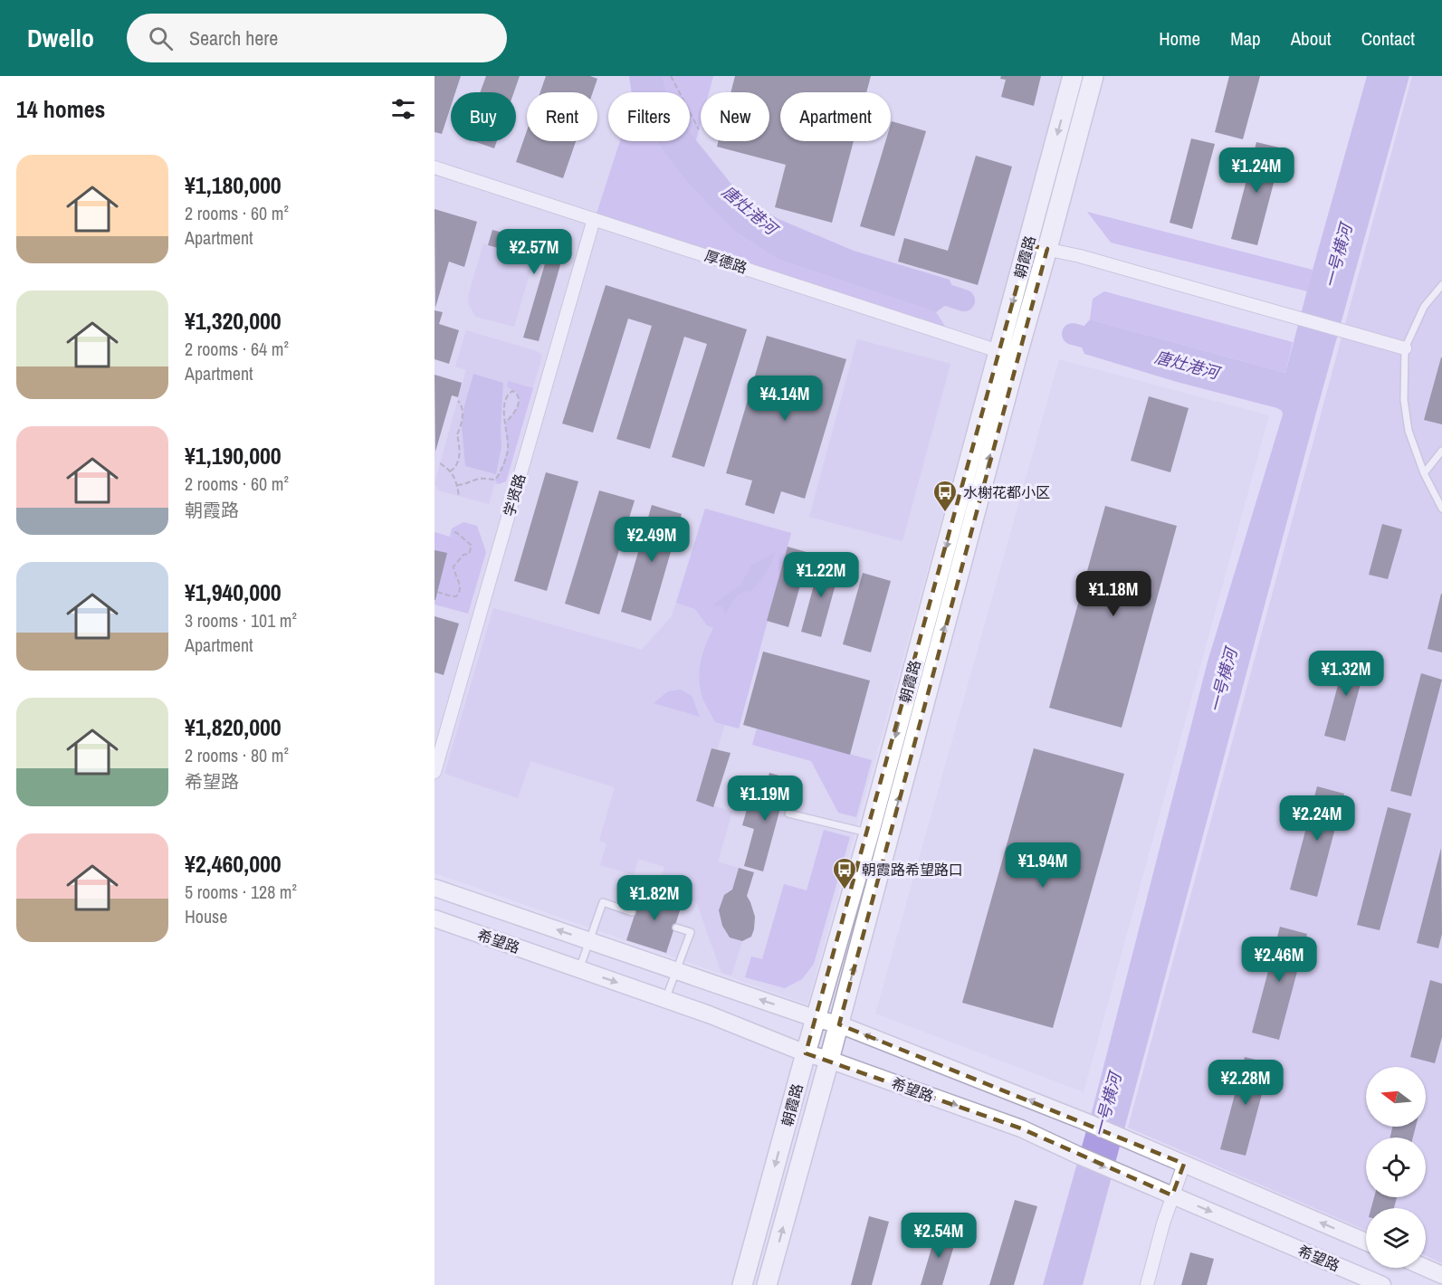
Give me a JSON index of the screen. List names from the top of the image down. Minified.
{"streets":{"main road":["朝霞路","希望路"],"street":["厚德路","学贤路"]},"crossings":[["朝霞路","厚德路"],["朝霞路","希望路"],["厚德路","学贤路"]],"water":["唐灶港河","一号横河"],"places":{"bus stop":["水榭花都小区","朝霞路希望路口"]},"north":"left","page":{"header":"Dwello","search":"Search here","nav":["Home","Map","About","Contact"],"heading":"14 homes","chip":["Buy","Rent","Filters","New","Apartment"],"list":[{"name":"¥1,180,000","note":"2 rooms · 60 m² · Apartment"},{"name":"¥1,320,000","note":"2 rooms · 64 m² · Apartment"},{"name":"¥1,190,000","note":"2 rooms · 60 m² · 朝霞路"},{"name":"¥1,940,000","note":"3 rooms · 101 m² · Apartment"},{"name":"¥1,820,000","note":"2 rooms · 80 m² · 希望路"},{"name":"¥2,460,000","note":"5 rooms · 128 m² · House"}],"price":["¥1.24M","¥2.57M","¥4.14M","¥2.49M","¥1.22M","¥1.18M","¥1.32M","¥1.19M","¥2.24M","¥1.94M","¥1.82M","¥2.46M","¥2.28M","¥2.54M"]}}
